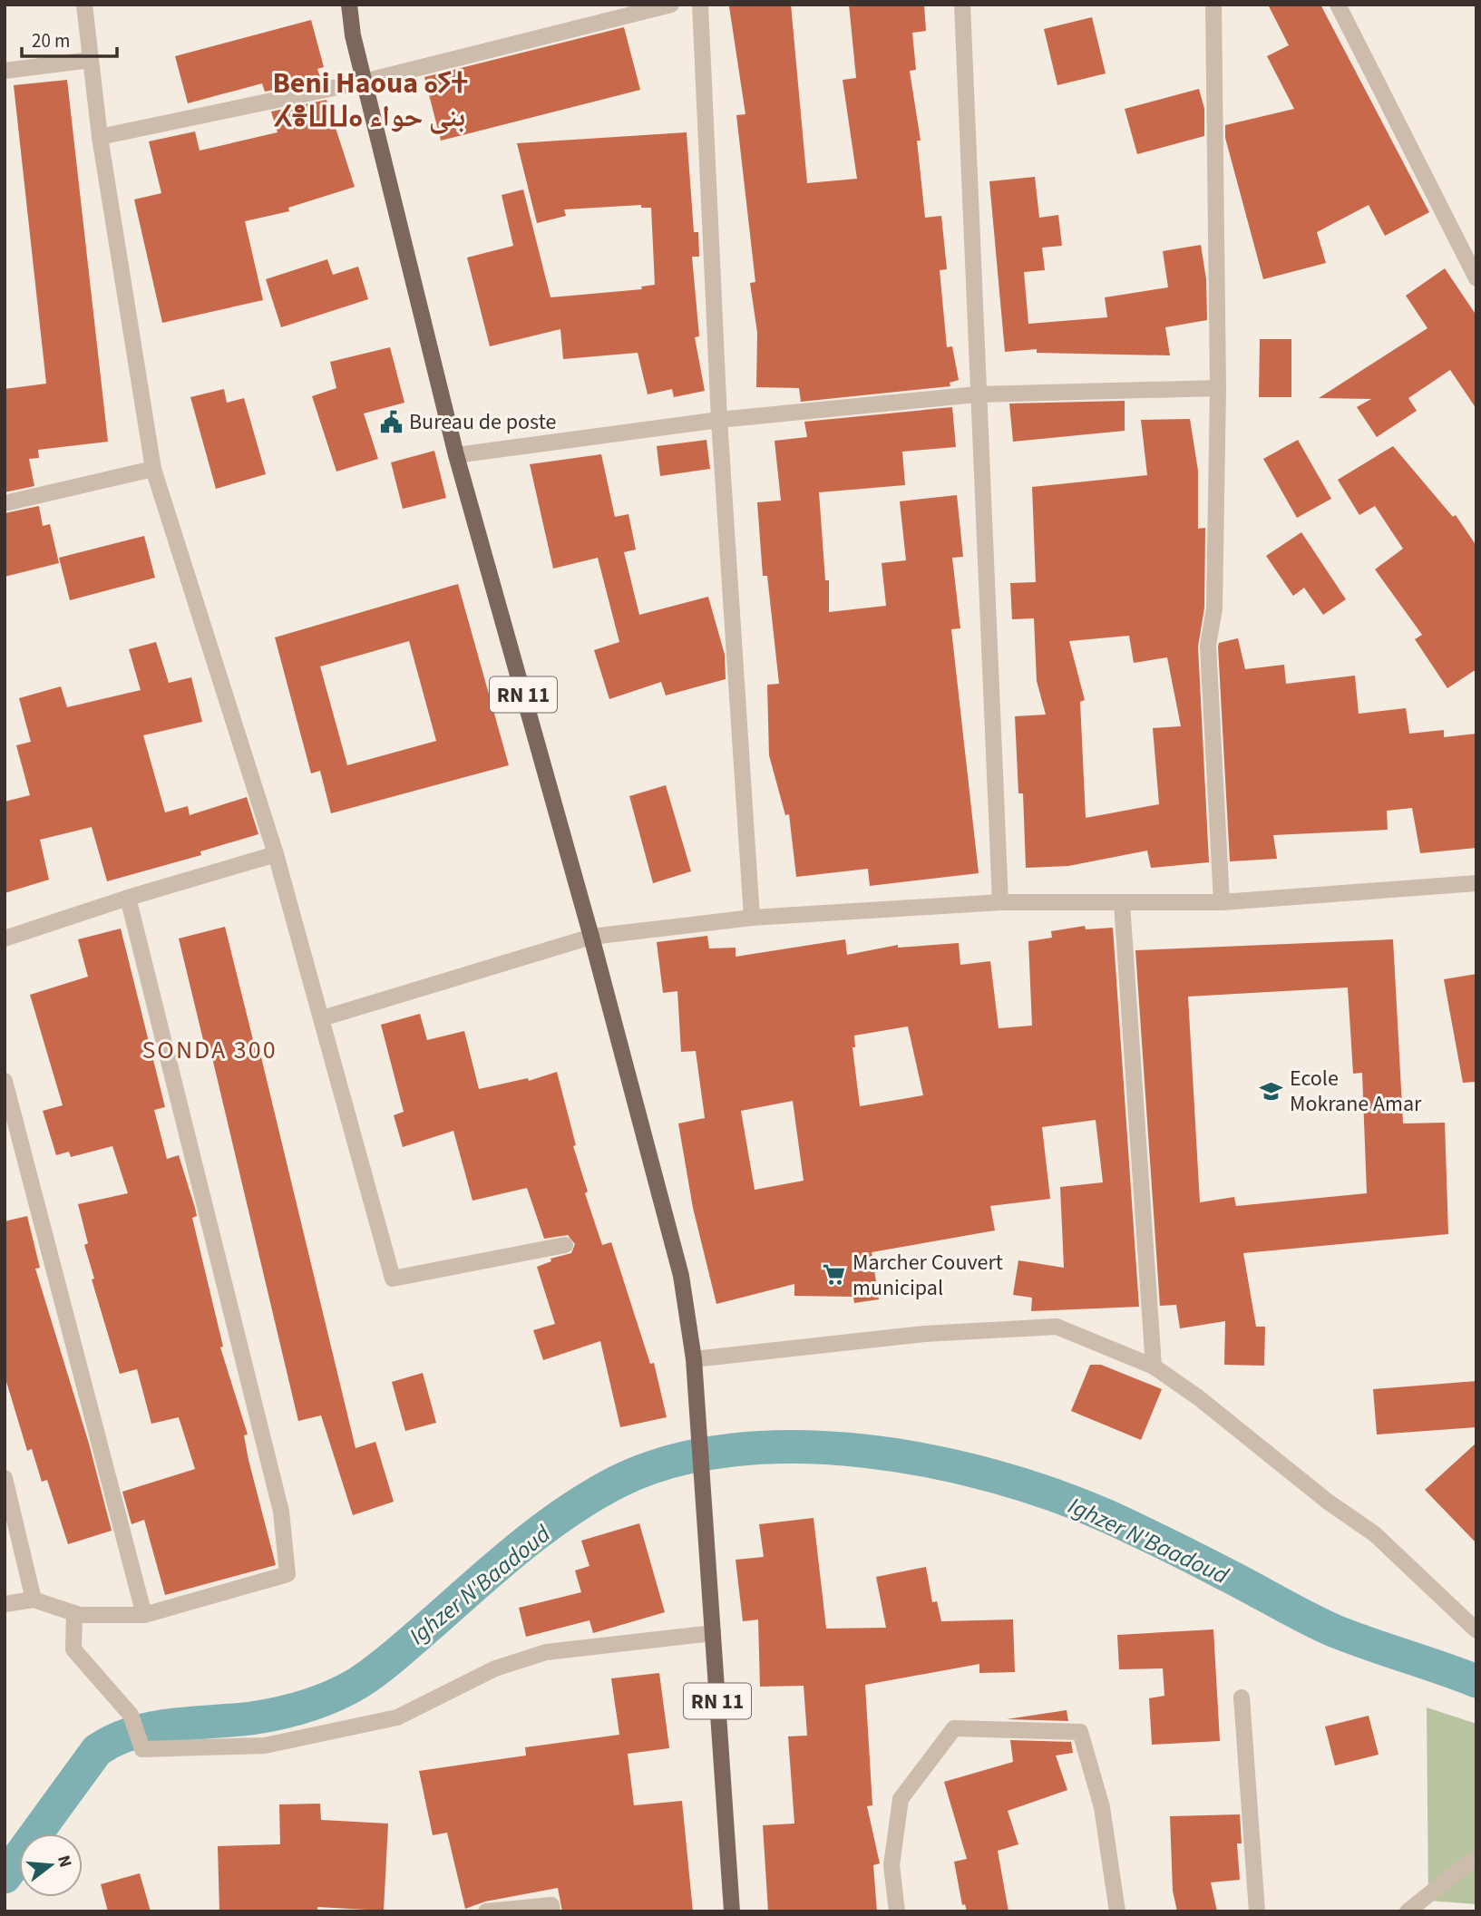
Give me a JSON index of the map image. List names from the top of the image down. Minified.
{"streets":{"main road":["RN 11"]},"districts":["Beni Haoua ⴰⵢⵜ ⵃⴻⵡⵡⴰ بنى حواء","SONDA 300"],"water":["Ighzer N'Baadoud"],"places":{"public building":["Bureau de poste"],"school or university":["Ecole Mokrane Amar"],"supermarket":["Marcher Couvert municipal"]},"scale_bar":"20 m","north":"right"}
